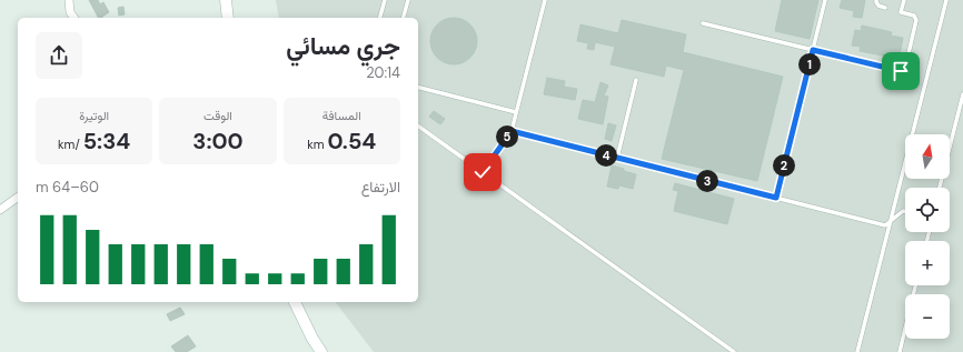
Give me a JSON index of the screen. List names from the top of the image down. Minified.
{"north":"top","page":{"heading":["جري مسائي","20:14"],"pins":["1","5","4","2","3"],"stats":[["المسافة","0.54 km"],["الوقت","3:00"],["الوتيرة","5:34 /km"]],"map_buttons":["+","−"],"chart":["الارتفاع","60–64 m"]}}
